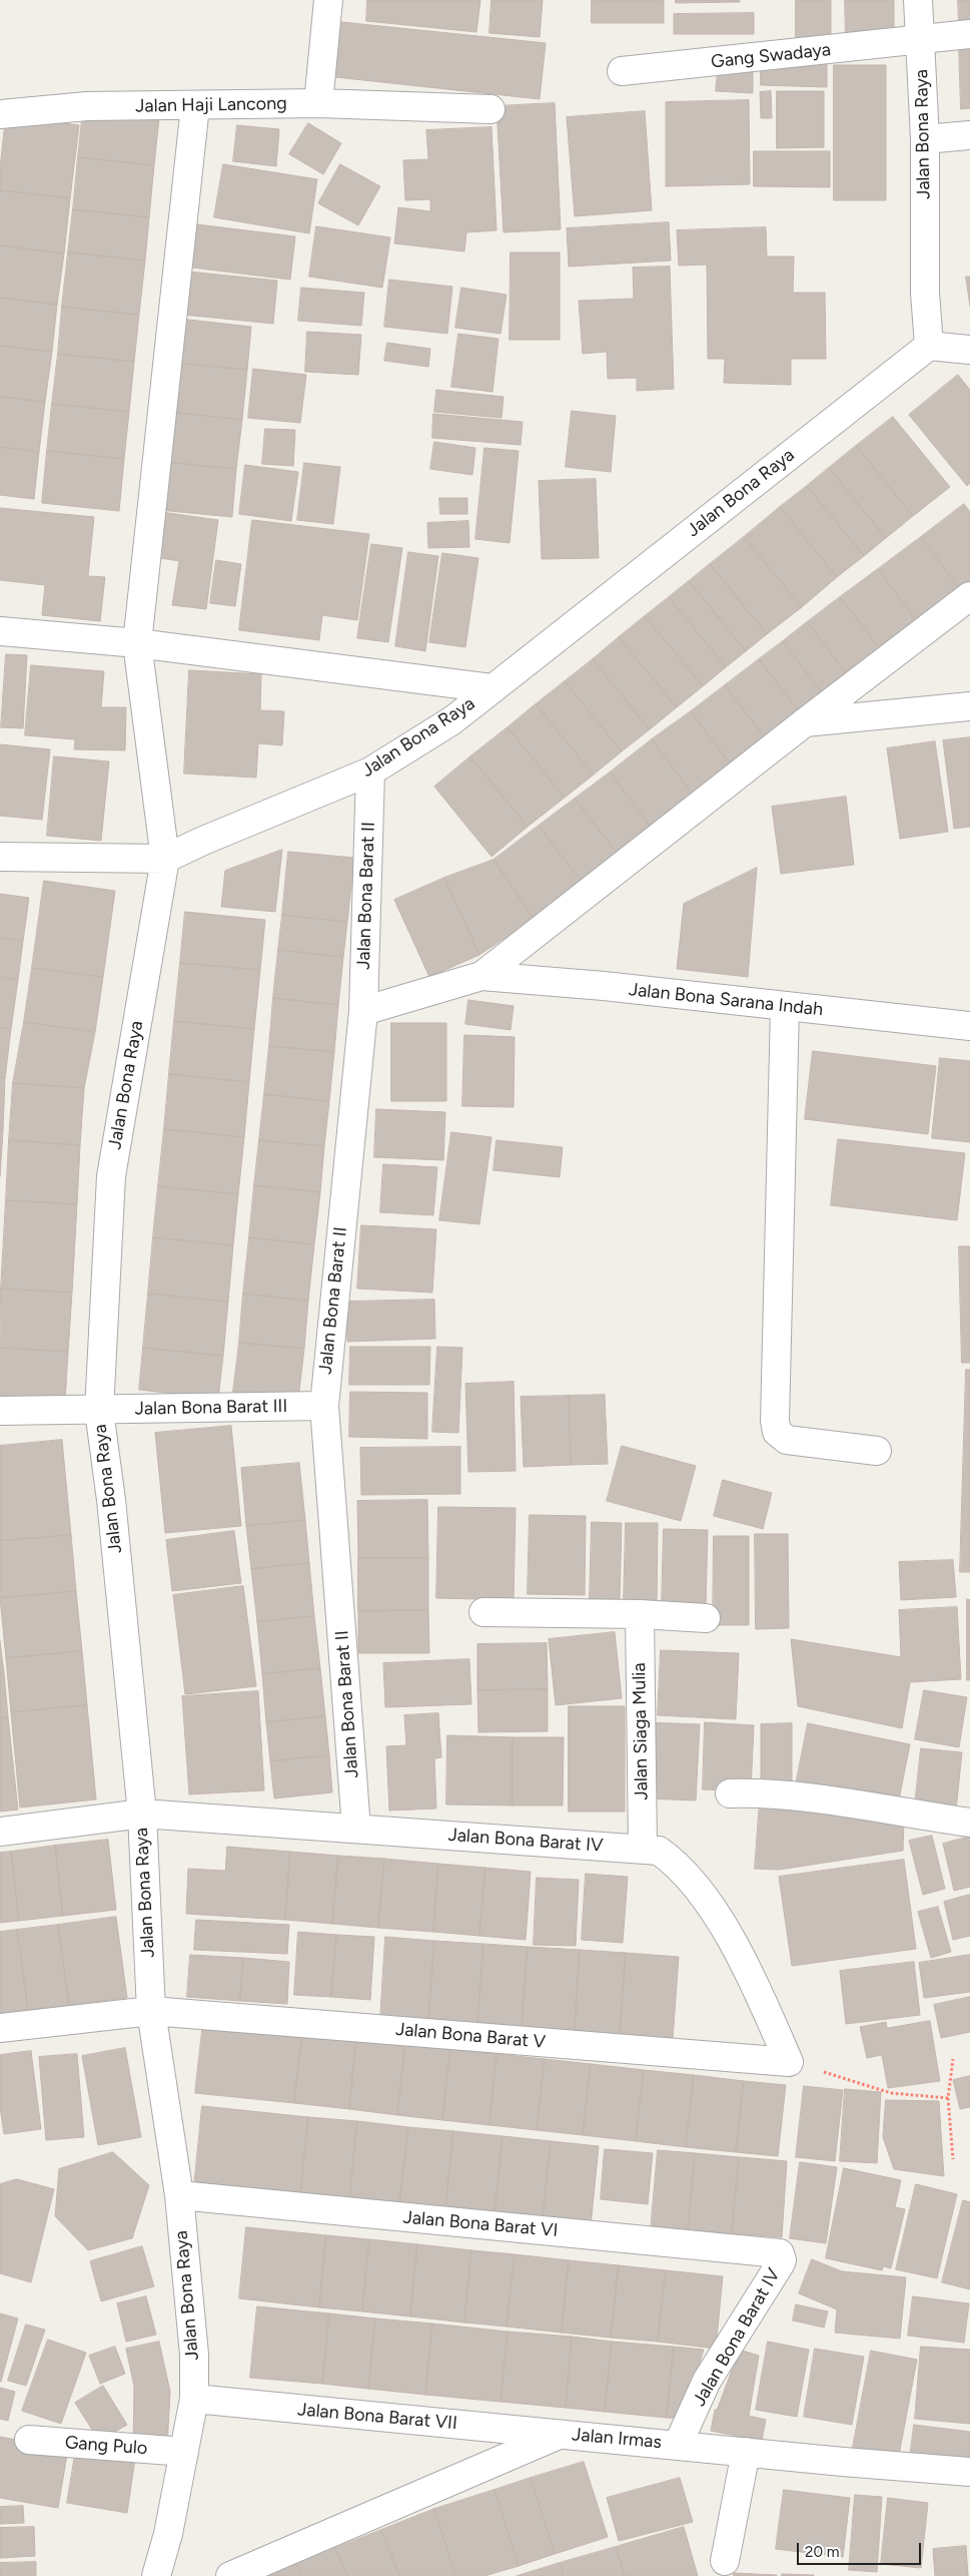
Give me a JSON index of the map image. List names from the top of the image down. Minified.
{"streets":{"street":["Gang Swadaya","Jalan Haji Lancong","Jalan Bona Raya","Jalan Bona Barat II","Jalan Bona Sarana Indah","Jalan Bona Barat III","Jalan Siaga Mulia","Jalan Bona Barat IV","Jalan Bona Barat V","Jalan Bona Barat VI","Jalan Bona Barat VII","Jalan Irmas","Gang Pulo"]},"crossings":[["Gang Swadaya","Jalan Bona Raya"],["Jalan Bona Raya","Jalan Bona Barat II"],["Jalan Bona Raya","Jalan Bona Barat III"],["Jalan Bona Raya","Jalan Bona Barat IV"],["Jalan Bona Raya","Jalan Bona Barat V"],["Jalan Bona Raya","Jalan Bona Barat VI"],["Jalan Bona Raya","Jalan Bona Barat VII"],["Jalan Bona Raya","Gang Pulo"],["Jalan Bona Barat II","Jalan Bona Barat III"],["Jalan Bona Barat II","Jalan Bona Barat IV"],["Jalan Siaga Mulia","Jalan Bona Barat IV"],["Jalan Bona Barat IV","Jalan Bona Barat V"],["Jalan Bona Barat IV","Jalan Bona Barat VI"],["Jalan Bona Barat IV","Jalan Irmas"],["Jalan Bona Barat VII","Jalan Irmas"]],"scale_bar":"20 m"}
